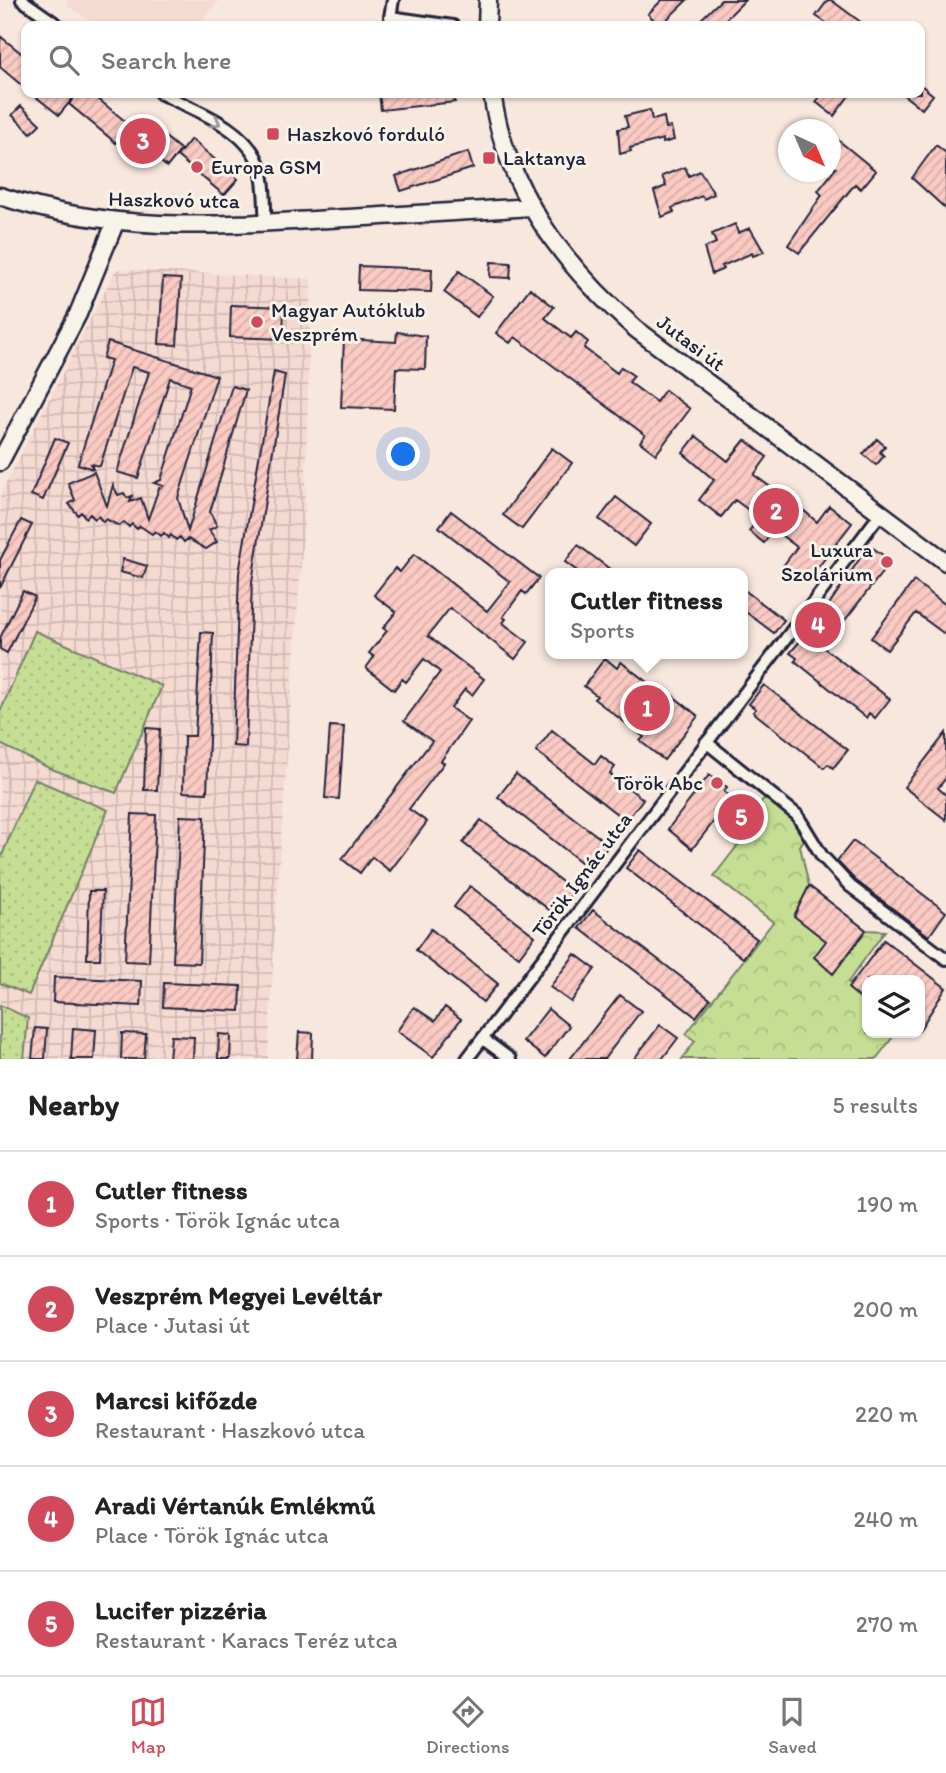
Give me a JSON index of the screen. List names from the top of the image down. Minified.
{"streets":{"street":["Haszkovó utca","Jutasi út","Török Ignác utca"]},"crossings":[["Haszkovó utca","Jutasi út"],["Jutasi út","Török Ignác utca"]],"places":{"transit":["Haszkovó forduló","Laktanya"],"other":["Europa GSM","Magyar Autóklub Veszprém","Luxura Szolárium","Török Abc"]},"north":"bottom right","page":{"search":"Search here","pins":["3","2","4","1","5"],"popup":["Cutler fitness","Sports"],"heading":["Nearby","5 results"],"list":[{"mark":"1","name":"Cutler fitness","note":"Sports · Török Ignác utca","value":"190 m"},{"mark":"2","name":"Veszprém Megyei Levéltár","note":"Place · Jutasi út","value":"200 m"},{"mark":"3","name":"Marcsi kifőzde","note":"Restaurant · Haszkovó utca","value":"220 m"},{"mark":"4","name":"Aradi Vértanúk Emlékmű","note":"Place · Török Ignác utca","value":"240 m"},{"mark":"5","name":"Lucifer pizzéria","note":"Restaurant · Karacs Teréz utca","value":"270 m"}],"nav":["Map","Directions","Saved"]}}
